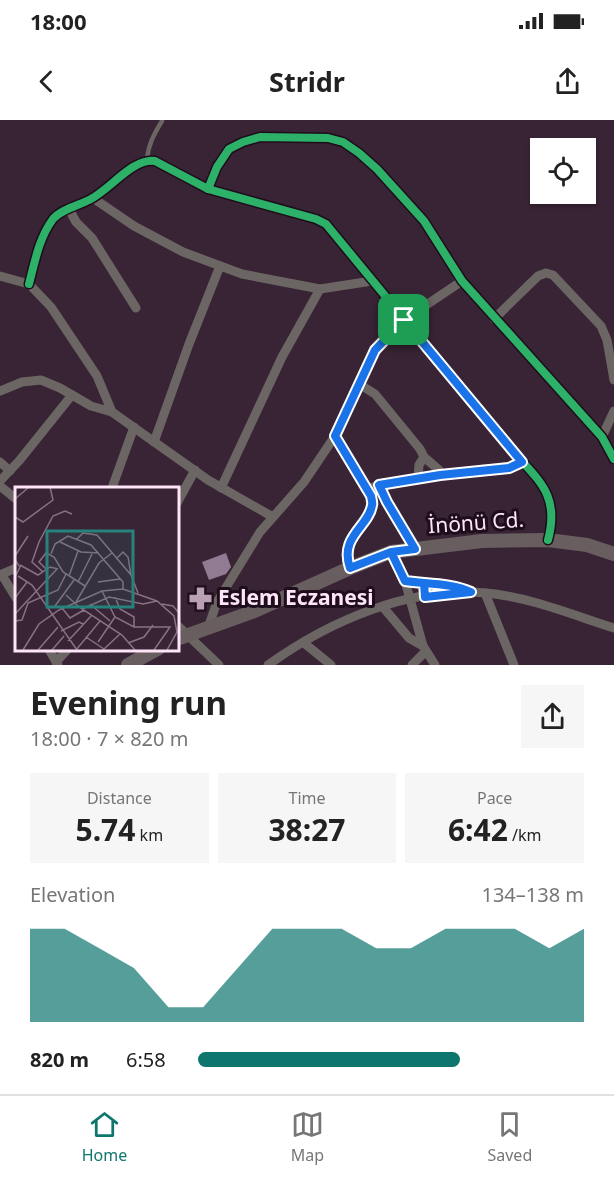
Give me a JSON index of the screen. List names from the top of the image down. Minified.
{"streets":{"street":["İnönü Cd."]},"places":{"pharmacy":["Eslem Eczanesi"]},"page":{"status":"18:00","header":"Stridr","heading":["Evening run","18:00 · 7 × 820 m"],"stats":[["Distance","5.74 km"],["Time","38:27"],["Pace","6:42 /km"]],"chart":["Elevation","134–138 m"],"list":[{"name":"820 m","note":"6:58"}],"tabs":["Home","Map","Saved"]}}
